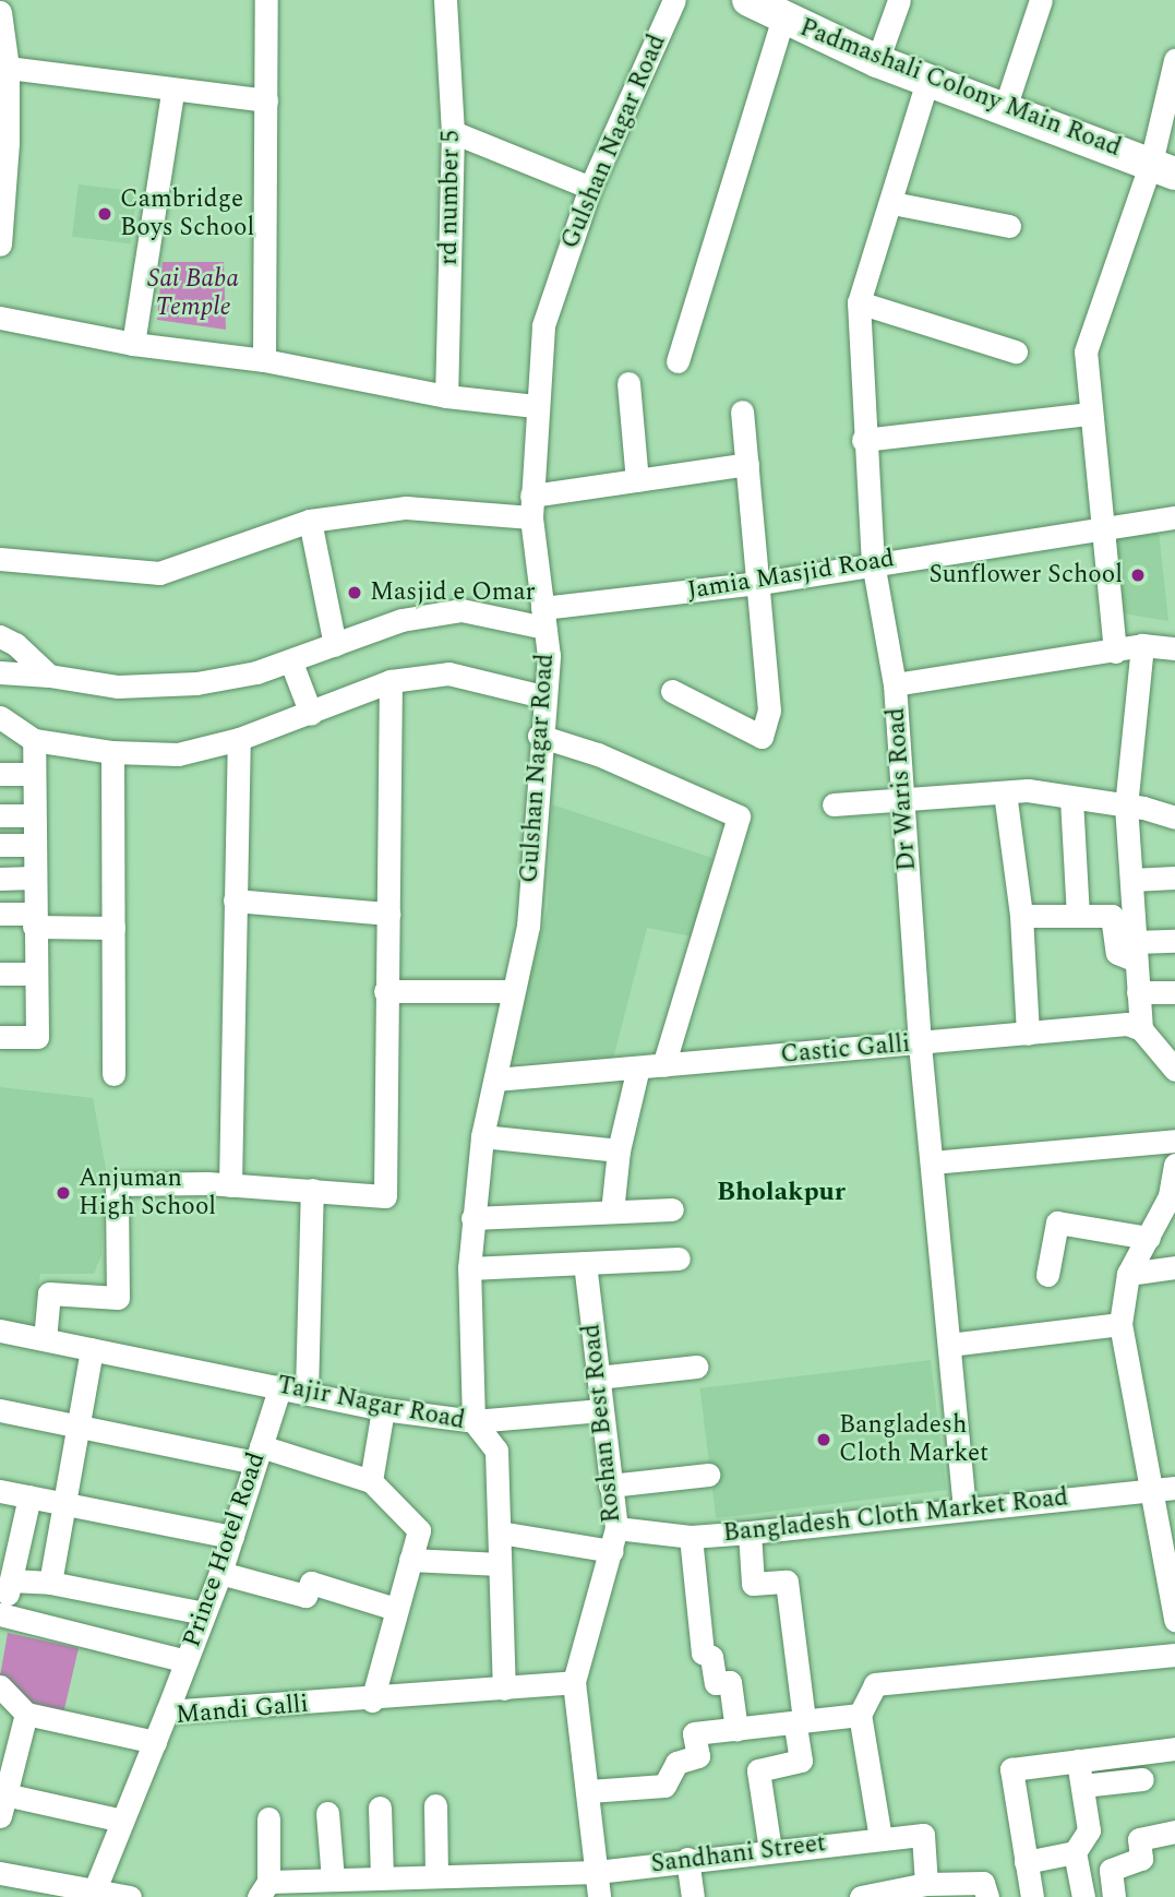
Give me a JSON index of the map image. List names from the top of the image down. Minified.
{"streets":{"street":["Padmashali Colony Main Road","Gulshan Nagar Road","rd number 5","Jamia Masjid Road","Dr Waris Road","Castic Galli","Tajir Nagar Road","Roshan Best Road","Bangladesh Cloth Market Road","Prince Hotel Road","Mandi Galli","Sandhani Street"]},"crossings":[["Padmashali Colony Main Road","Dr Waris Road"],["Gulshan Nagar Road","Jamia Masjid Road"],["Gulshan Nagar Road","Castic Galli"],["Gulshan Nagar Road","Tajir Nagar Road"],["Jamia Masjid Road","Dr Waris Road"],["Dr Waris Road","Castic Galli"],["Dr Waris Road","Bangladesh Cloth Market Road"],["Tajir Nagar Road","Prince Hotel Road"],["Tajir Nagar Road","Mandi Galli"],["Roshan Best Road","Bangladesh Cloth Market Road"],["Roshan Best Road","Mandi Galli"],["Roshan Best Road","Sandhani Street"],["Prince Hotel Road","Mandi Galli"]],"districts":["Bholakpur"],"parks":["Sai Baba Temple"],"places":["Cambridge Boys School","Sunflower School","Masjid e Omar","Anjuman High School","Bangladesh Cloth Market"]}
